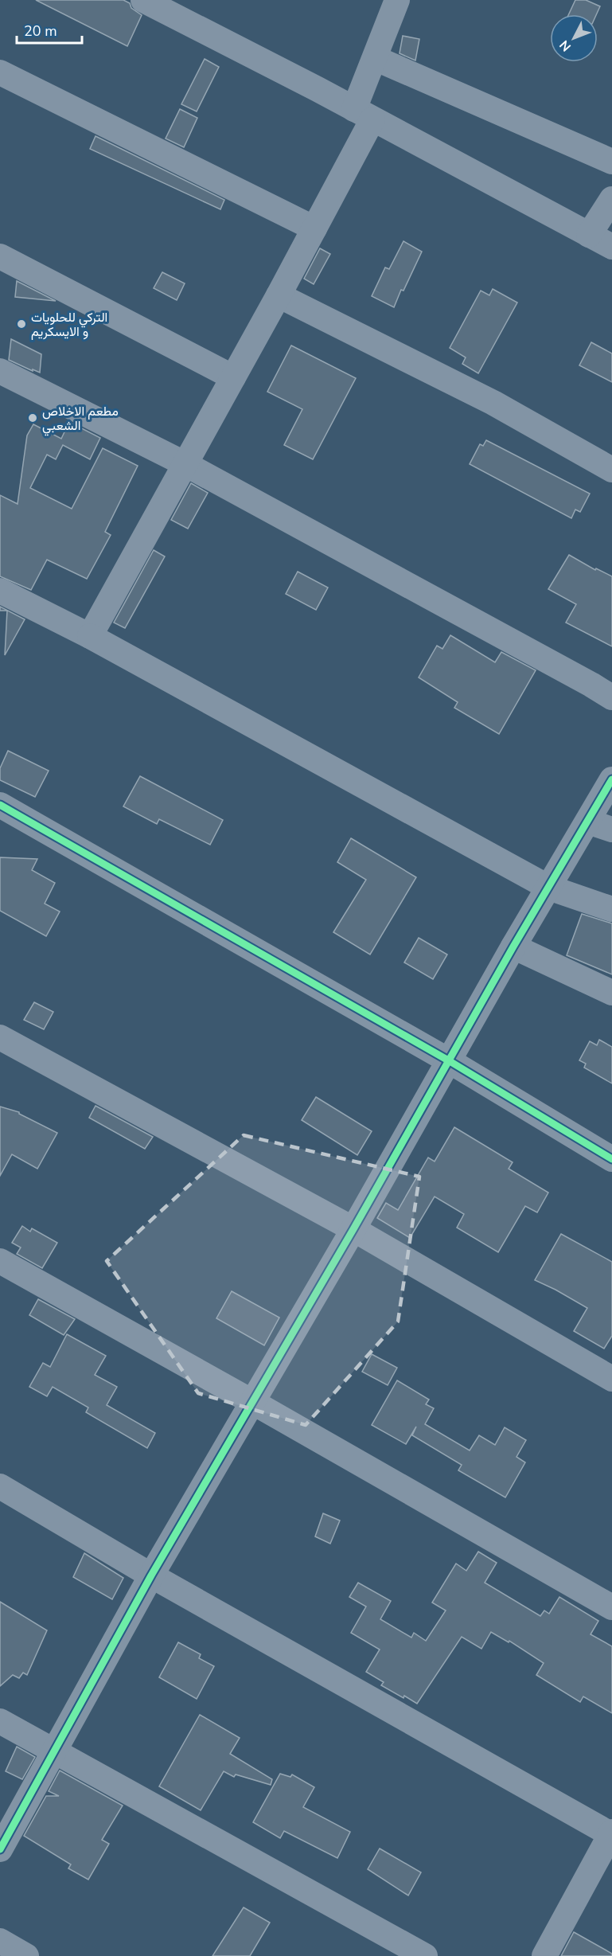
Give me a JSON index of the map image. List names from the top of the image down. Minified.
{"places":["التركي للحلويات و الايسكريم","مطعم الاخلاص الشعبي"],"scale_bar":"20 m","north":"bottom left"}
